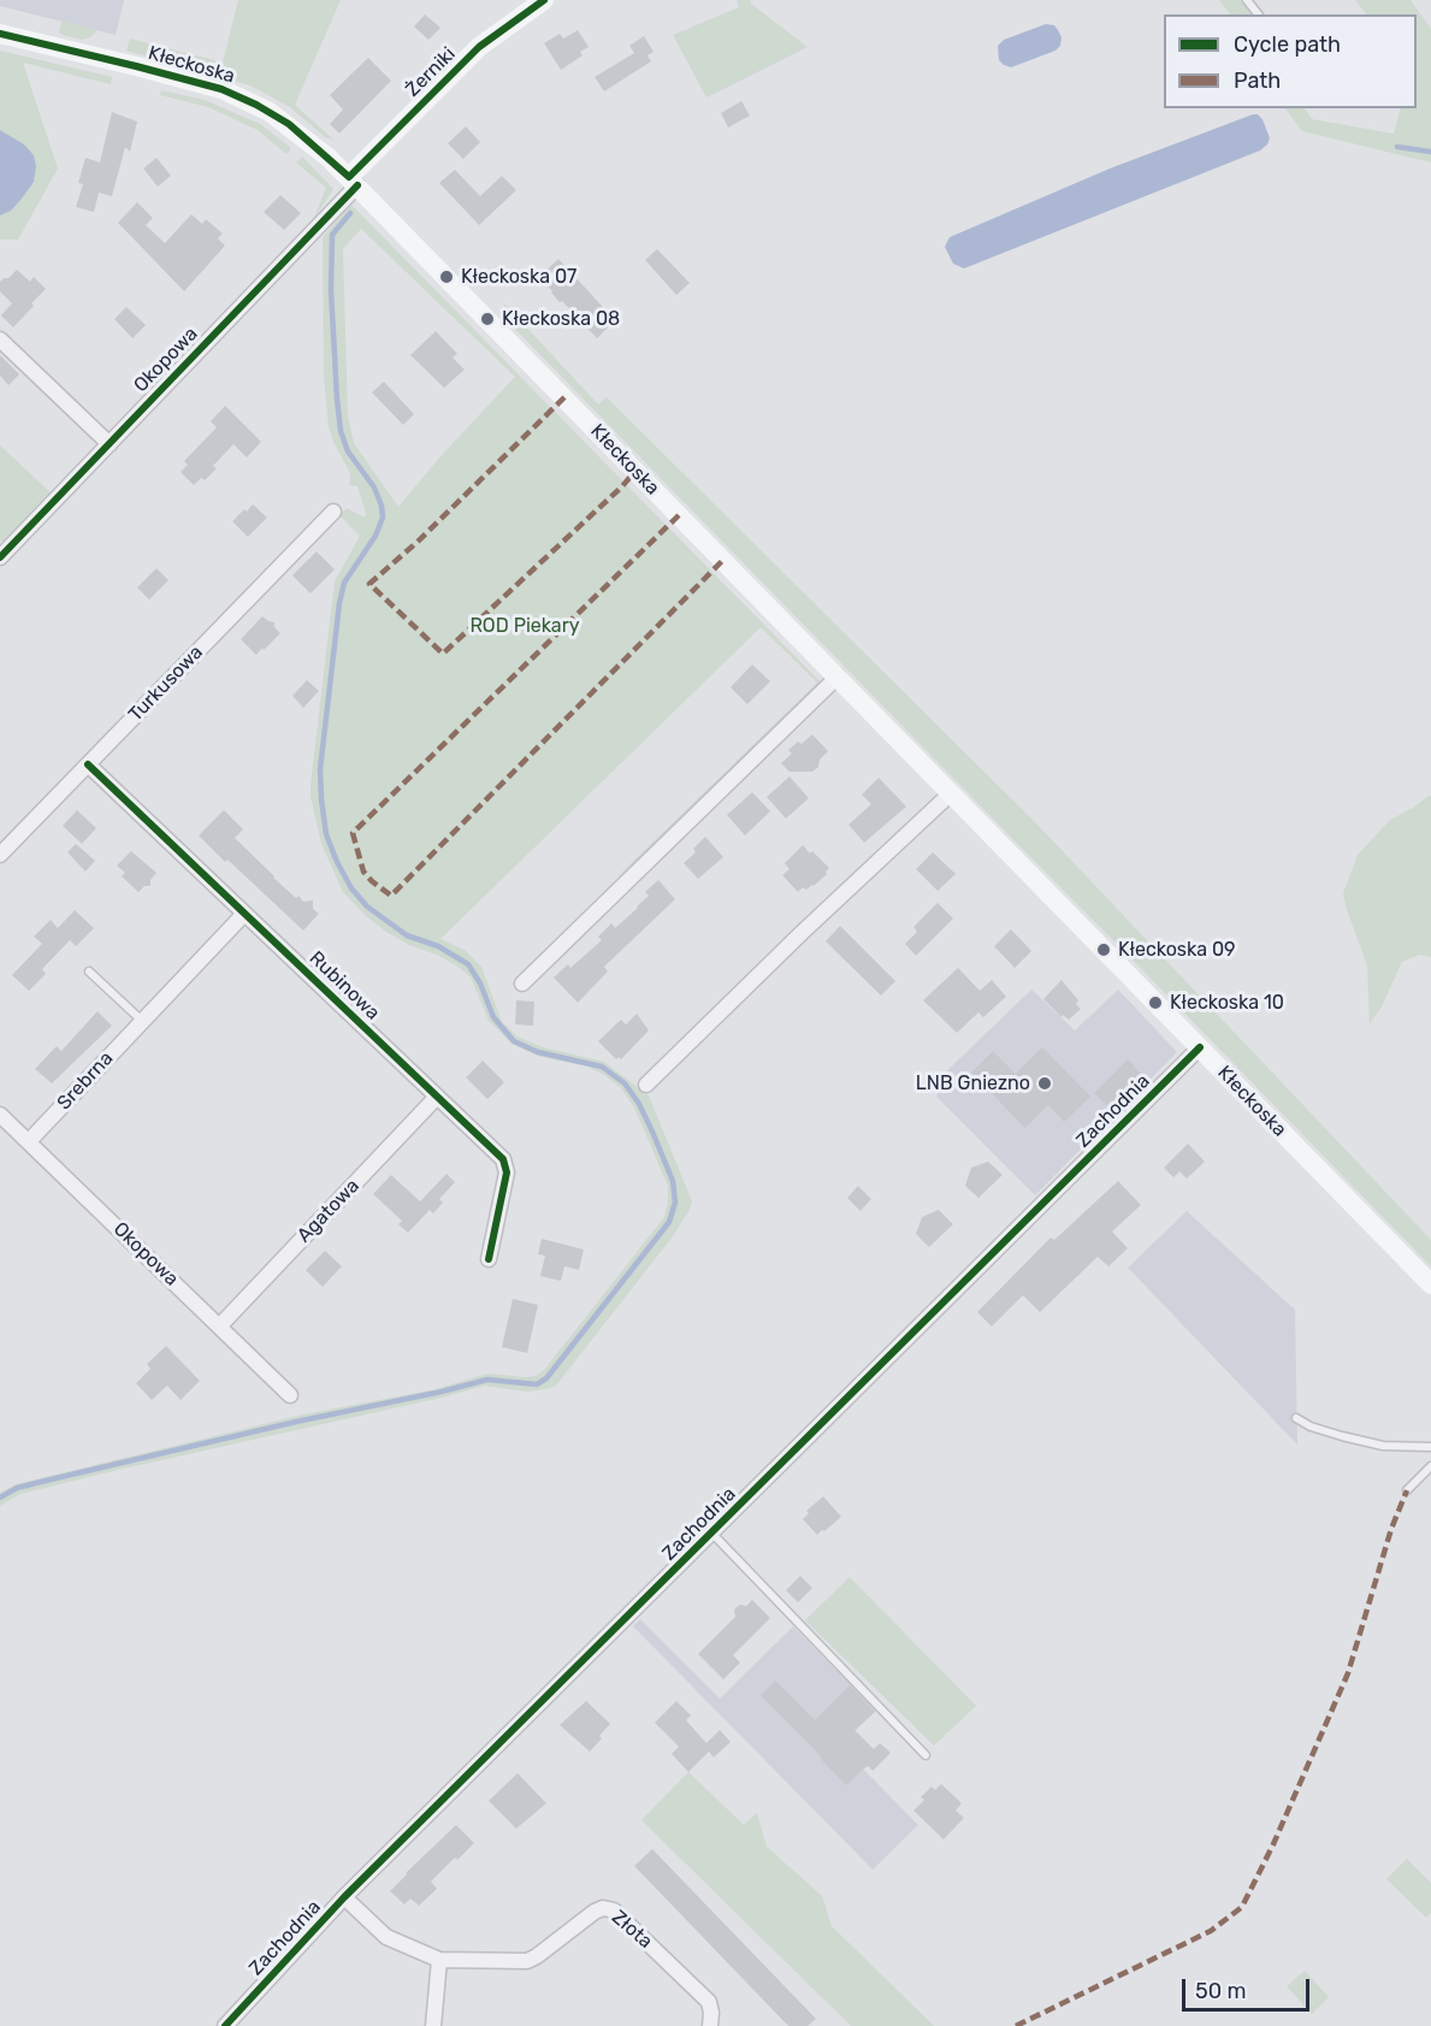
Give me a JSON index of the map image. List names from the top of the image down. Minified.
{"streets":{"main road":["Kłeckoska","Żerniki"],"street":["Okopowa","Turkusowa","Rubinowa","Srebrna","Zachodnia","Agatowa","Złota"]},"crossings":[["Kłeckoska","Żerniki"],["Kłeckoska","Okopowa"],["Kłeckoska","Zachodnia"],["Żerniki","Okopowa"],["Okopowa","Srebrna"],["Okopowa","Agatowa"],["Turkusowa","Rubinowa"],["Rubinowa","Srebrna"],["Rubinowa","Agatowa"],["Zachodnia","Złota"]],"parks":["ROD Piekary"],"places":["Kłeckoska 07","Kłeckoska 08","Kłeckoska 09","Kłeckoska 10","LNB Gniezno"],"legend":["Cycle path","Path"],"scale_bar":"50 m"}
